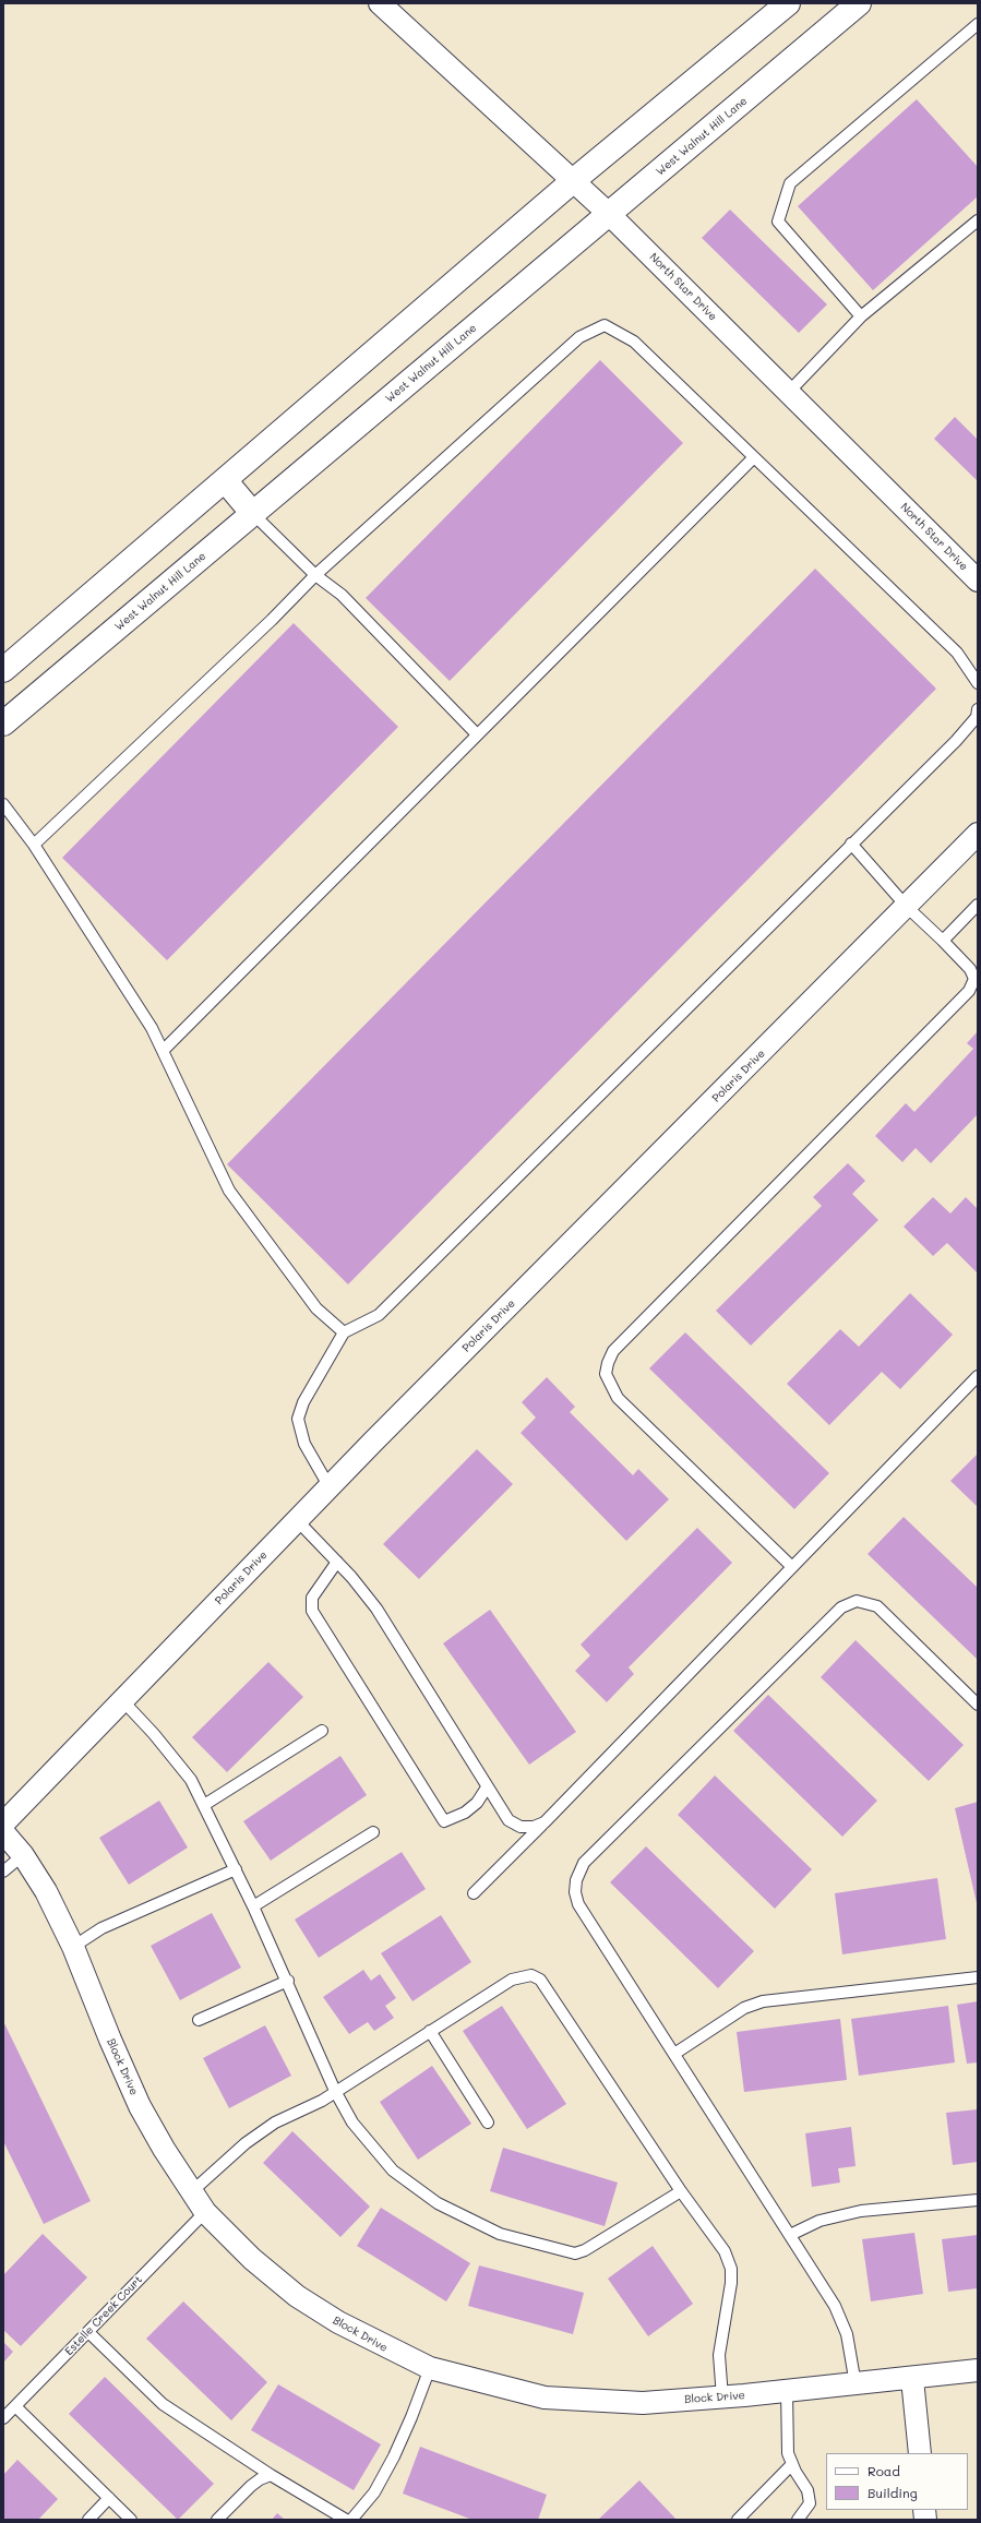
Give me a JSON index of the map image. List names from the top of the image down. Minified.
{"streets":{"main road":["West Walnut Hill Lane"],"street":["North Star Drive","Polaris Drive","Block Drive"],"lane":["Estelle Creek Court"]},"crossings":[["West Walnut Hill Lane","North Star Drive"],["Block Drive","Estelle Creek Court"]],"legend":["Road","Building"]}
